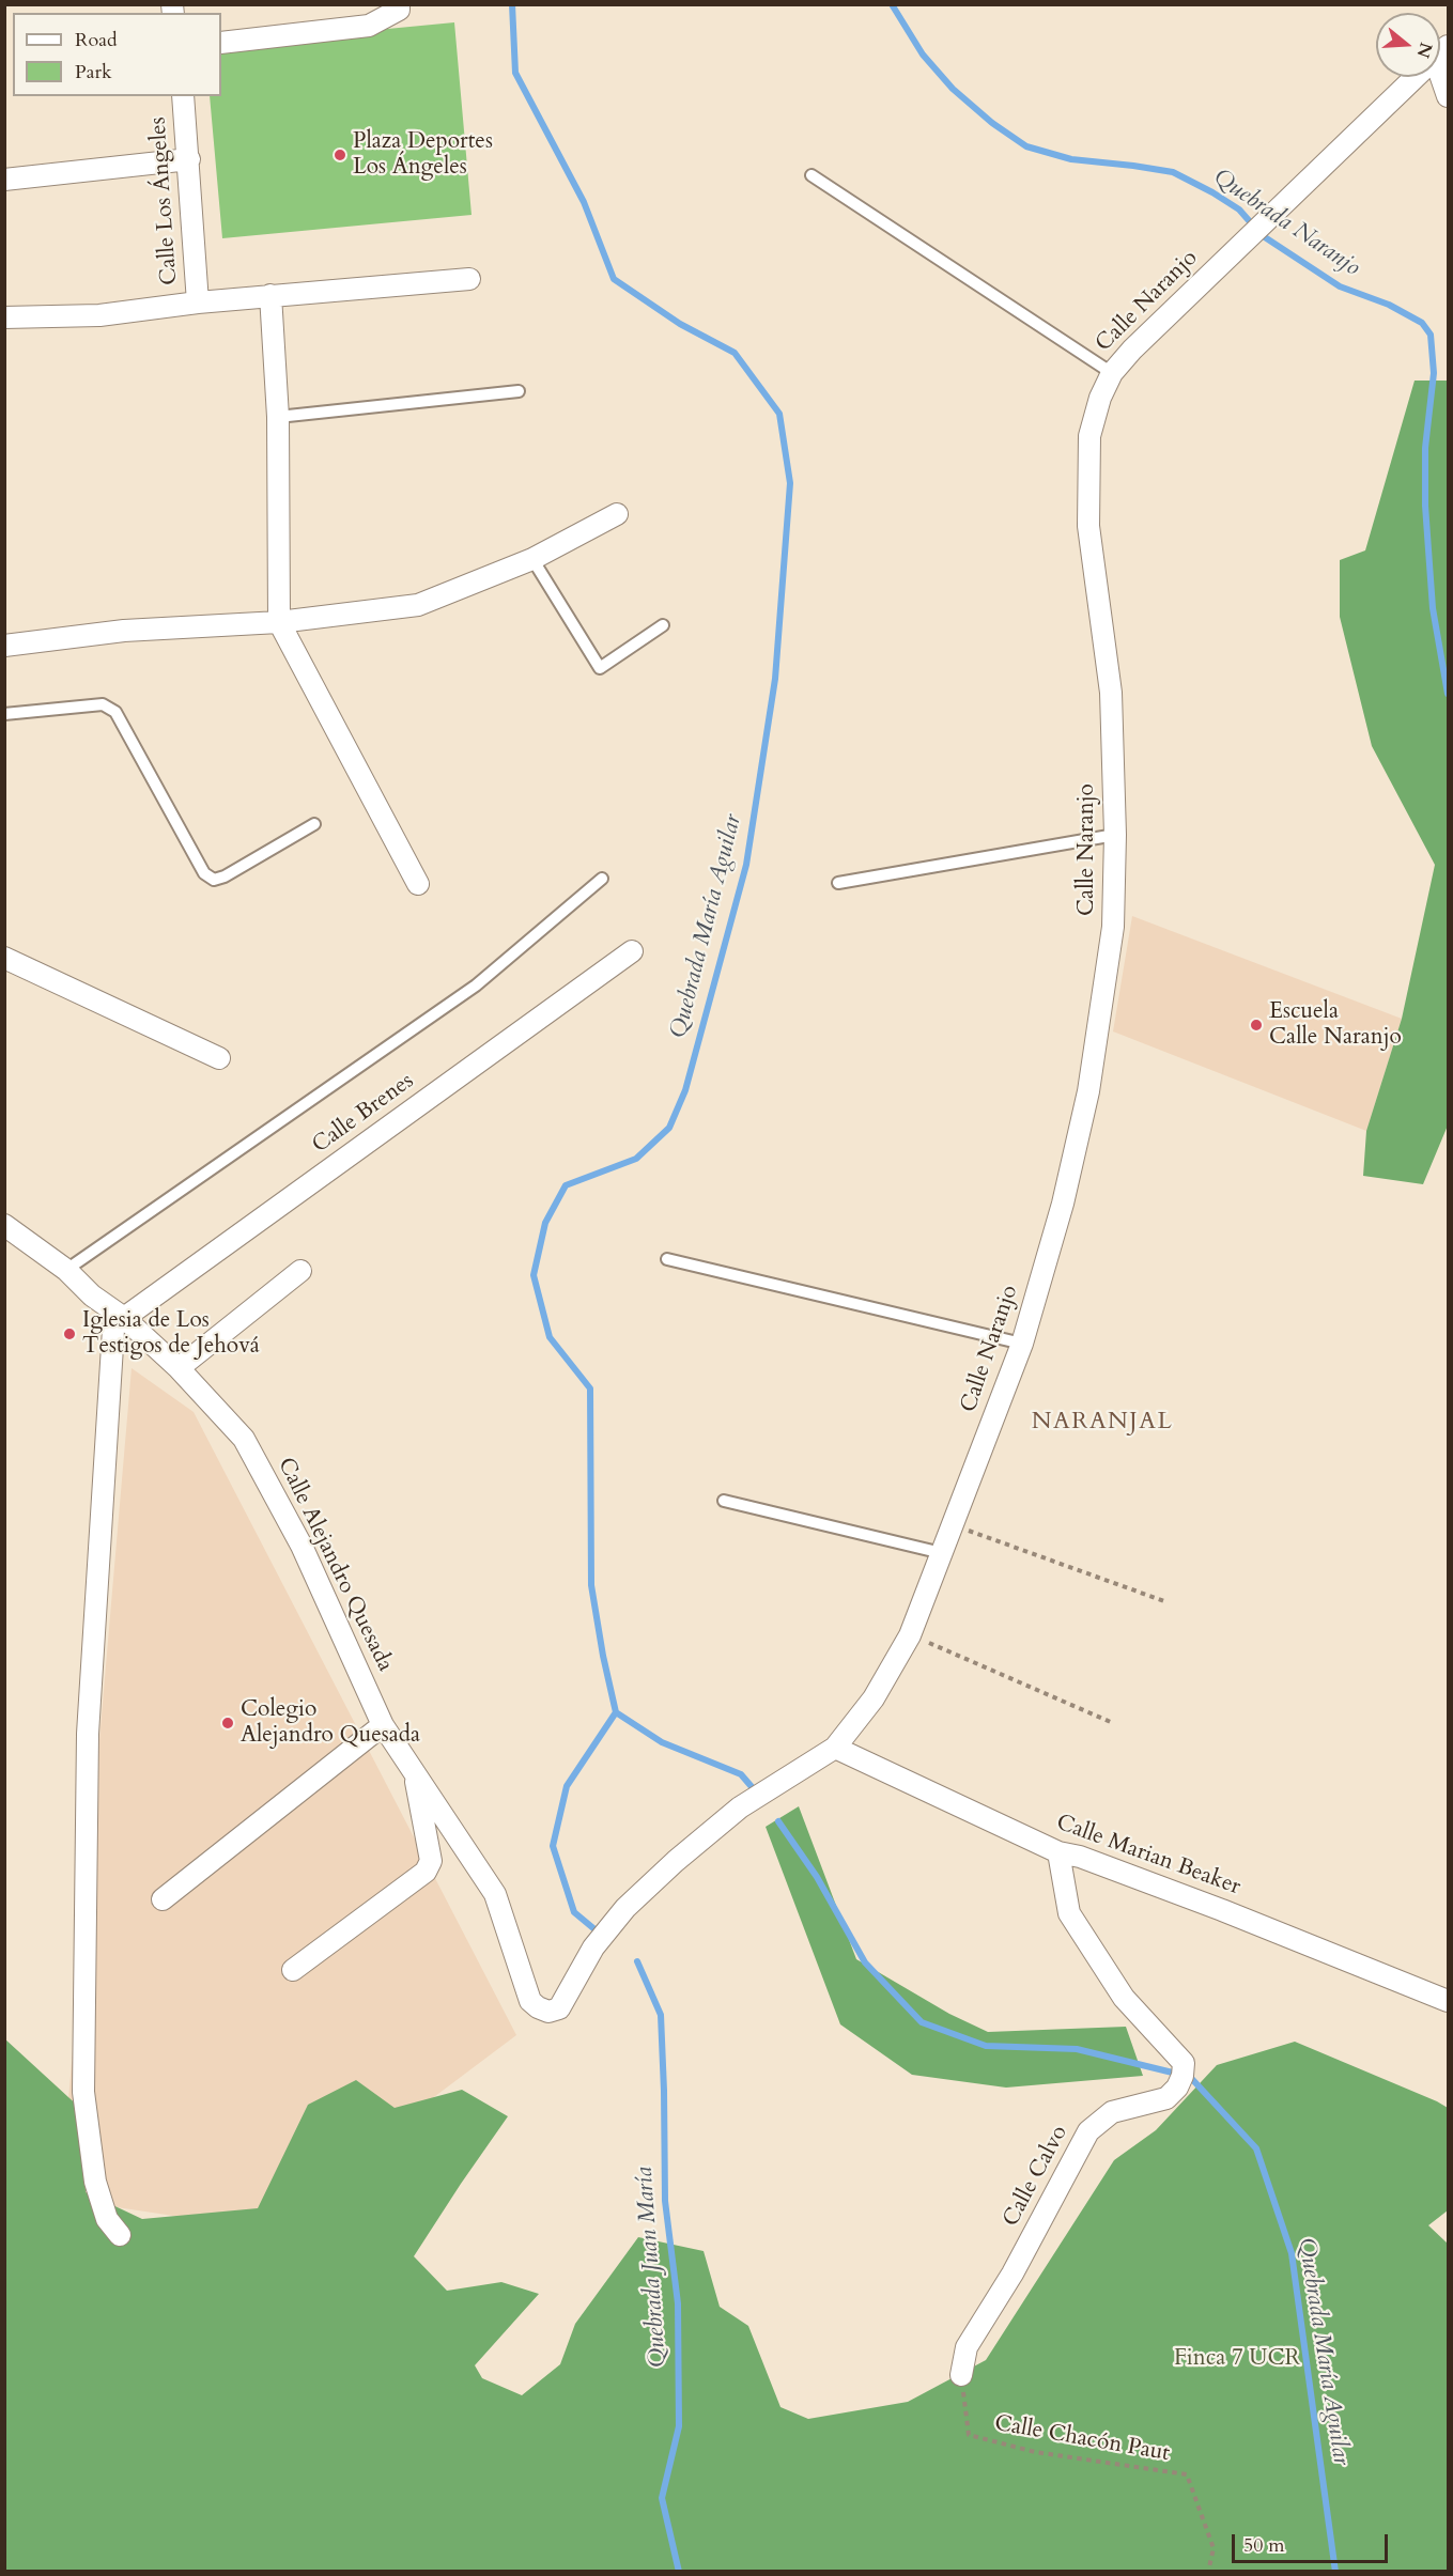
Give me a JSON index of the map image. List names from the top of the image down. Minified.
{"streets":{"street":["Calle Los Ángeles","Calle Naranjo","Calle Brenes","Calle Alejandro Quesada","Calle Marian Beaker","Calle Calvo"],"path":["Calle Chacón Paut"]},"crossings":[["Calle Naranjo","Calle Alejandro Quesada"],["Calle Naranjo","Calle Marian Beaker"],["Calle Brenes","Calle Alejandro Quesada"],["Calle Alejandro Quesada","Calle Marian Beaker"],["Calle Marian Beaker","Calle Calvo"],["Calle Calvo","Calle Chacón Paut"]],"districts":["NARANJAL"],"water":["Quebrada Naranjo","Quebrada María Aguilar","Quebrada Juan María"],"parks":["Finca 7 UCR"],"places":["Plaza Deportes Los Ángeles","Escuela Calle Naranjo","Iglesia de Los Testigos de Jehová","Colegio Alejandro Quesada"],"legend":["Road","Park"],"scale_bar":"50 m","north":"right"}
